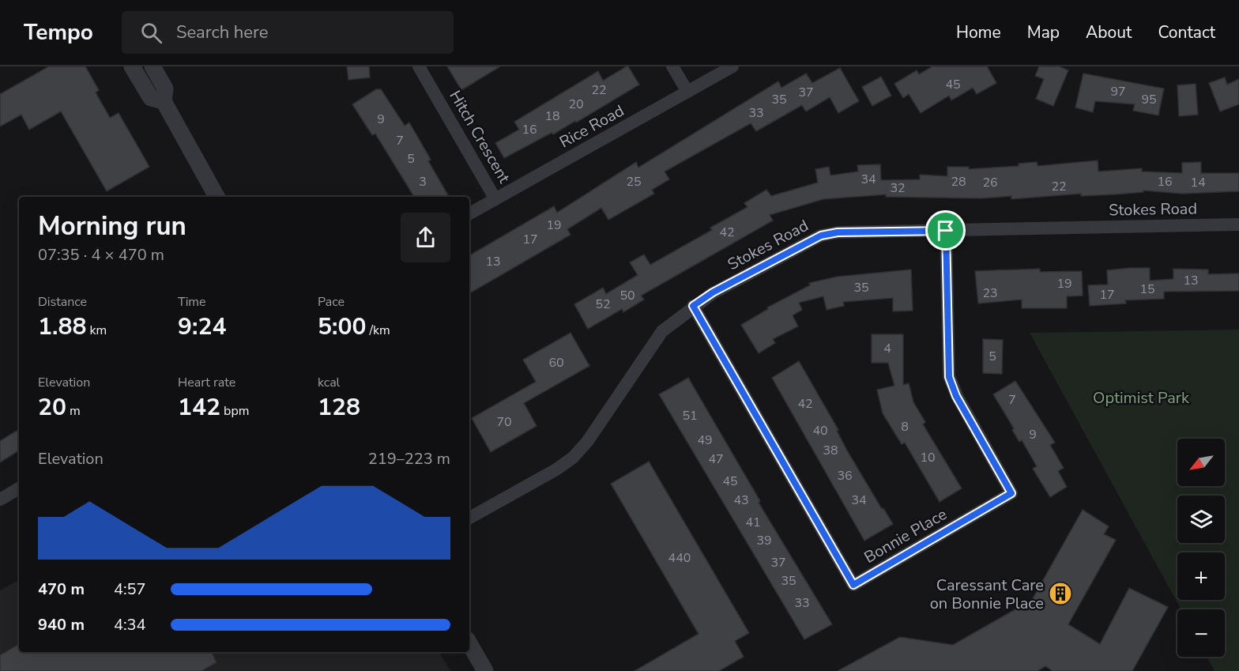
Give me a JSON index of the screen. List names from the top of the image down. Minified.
{"streets":{"street":["Rice Road","Hitch Crescent","Stokes Road","Bonnie Place"]},"crossings":[["Rice Road","Hitch Crescent"],["Stokes Road","Bonnie Place"]],"parks":["Optimist Park"],"places":{"building":["Caressant Care on Bonnie Place"]},"house_numbers":["45","22","97","37","35","95","20","33","18","9","16","7","5","34","3","25","28","16","26","14","22","32","19","42","17","13","13","19","35","15","23","17","50","52","4","5","60","7","42","51","70","8","40","9","49","38","10","47","36","45","43","34","41","39","440","37","35","33"],"north":"bottom left","page":{"header":"Tempo","search":"Search here","nav":["Home","Map","About","Contact"],"heading":["Morning run","07:35 · 4 × 470 m"],"stats":[["Distance","1.88 km"],["Time","9:24"],["Pace","5:00 /km"],["Elevation","20 m"],["Heart rate","142 bpm"],["kcal","128"]],"map_buttons":["+","−"],"chart":["Elevation","219–223 m"],"list":[{"name":"470 m","note":"4:57"},{"name":"940 m","note":"4:34"}]}}
